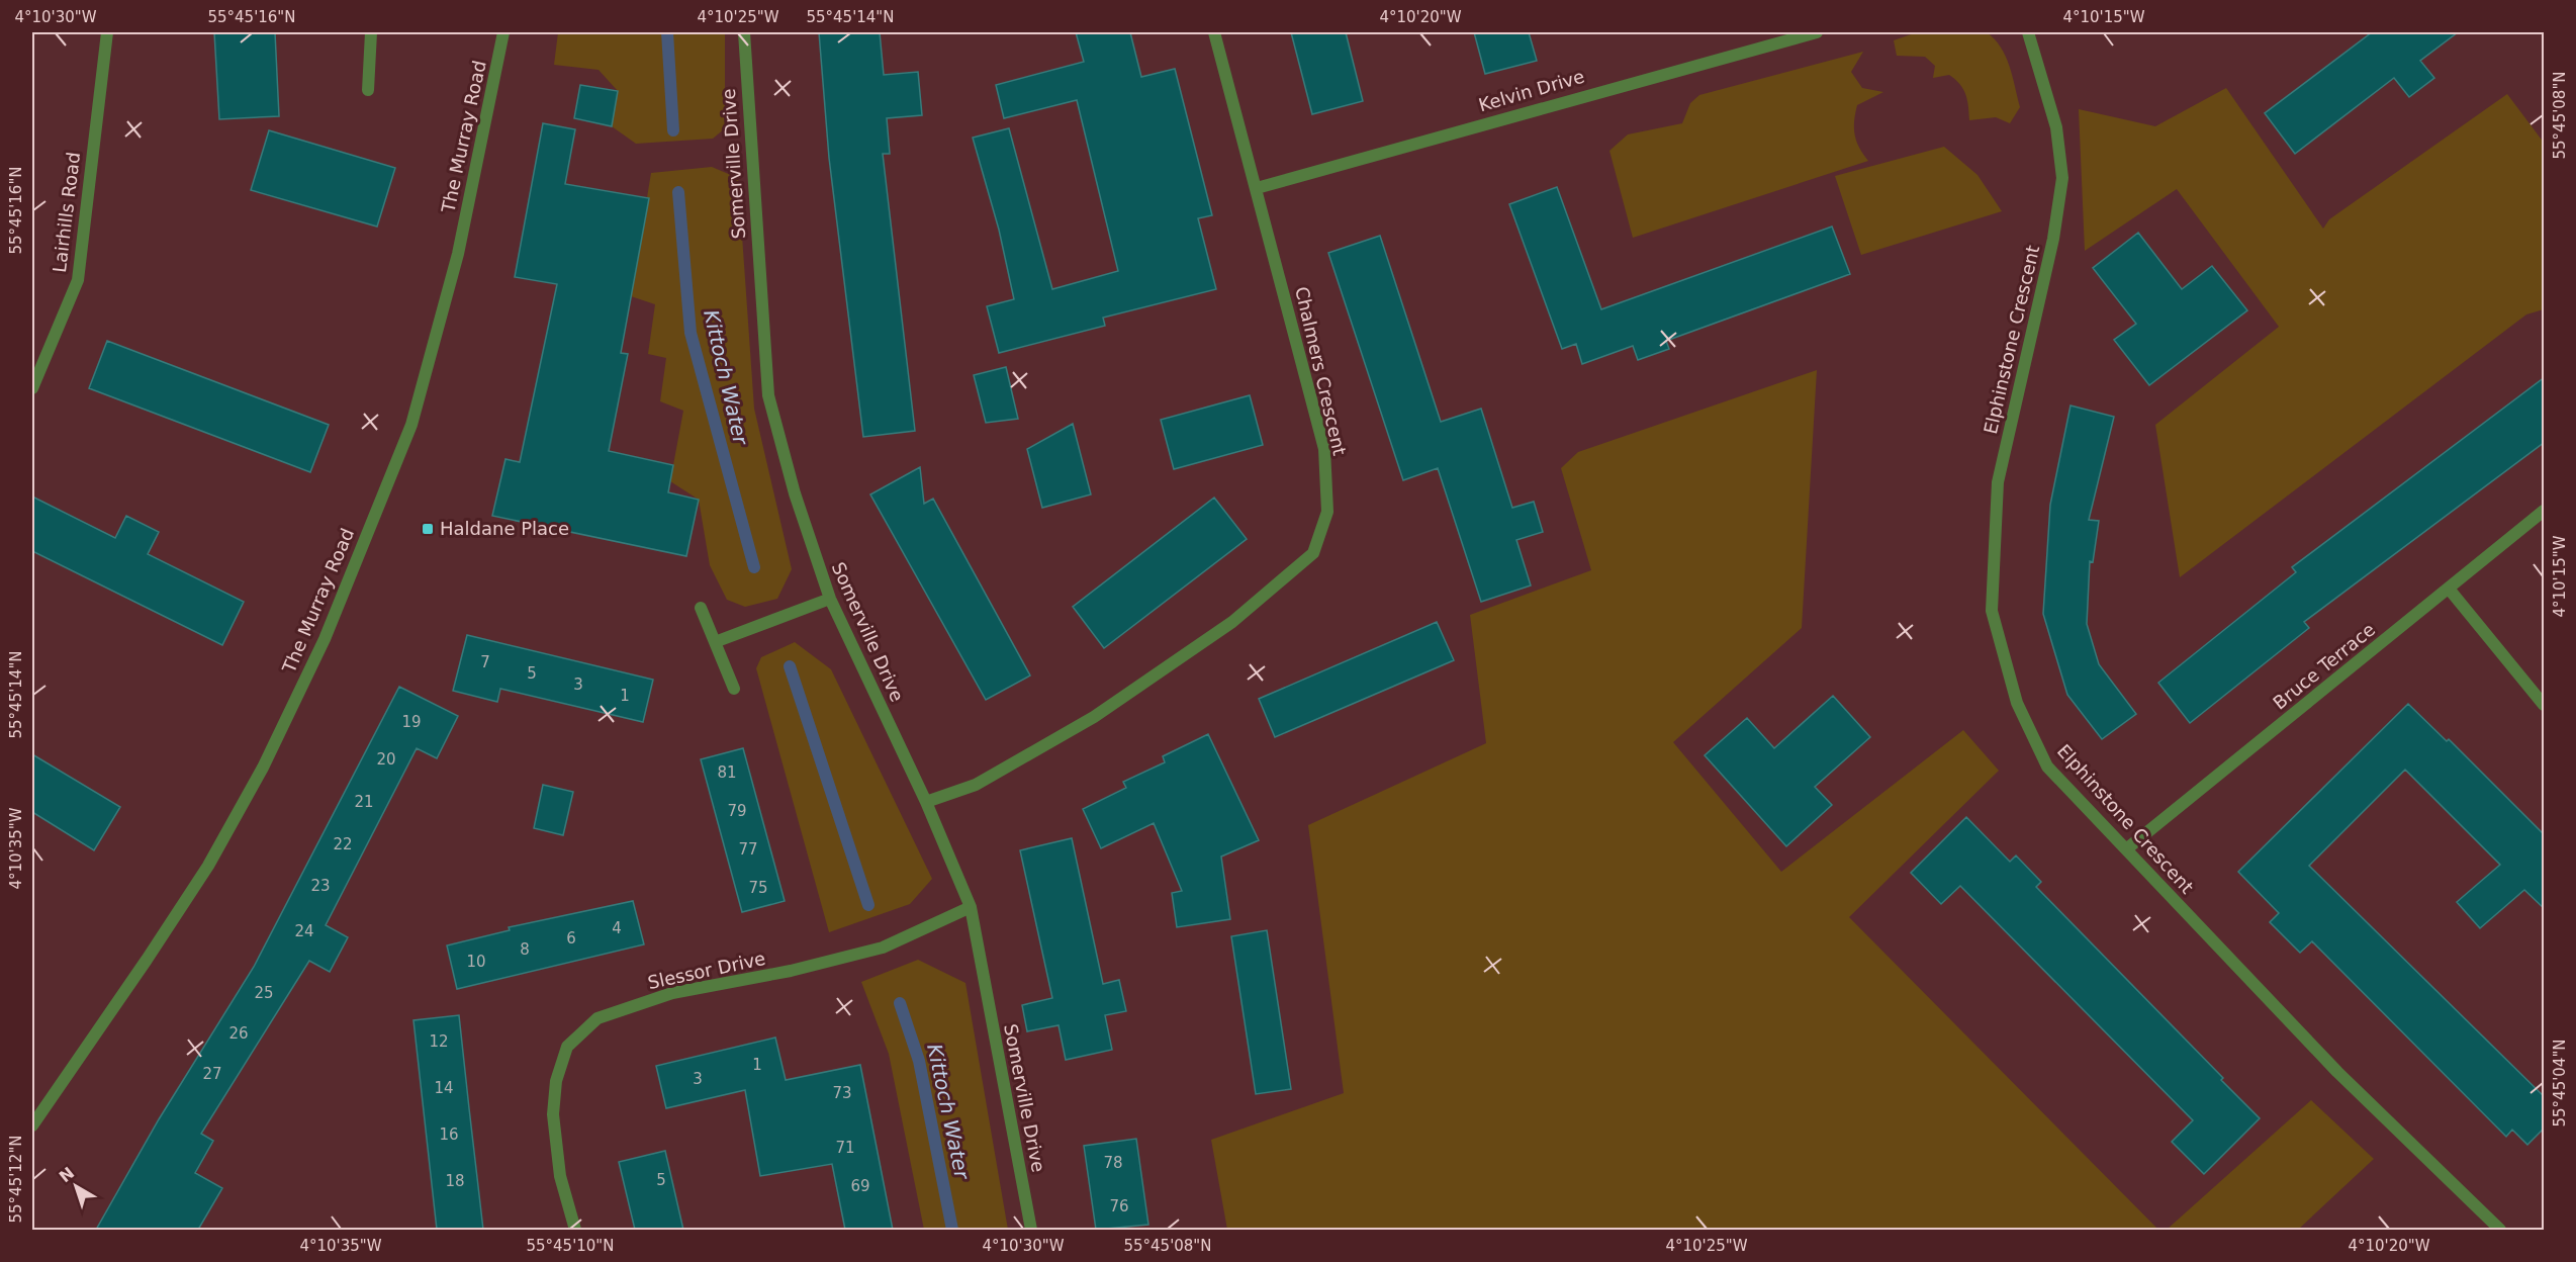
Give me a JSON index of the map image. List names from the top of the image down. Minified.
{"streets":{"street":["Kelvin Drive","The Murray Road","Somerville Drive","Lairhills Road","Elphinstone Crescent","Chalmers Crescent","Bruce Terrace","Slessor Drive"]},"crossings":[["Kelvin Drive","Chalmers Crescent"],["Somerville Drive","Chalmers Crescent"],["Somerville Drive","Slessor Drive"],["Elphinstone Crescent","Bruce Terrace"]],"water":["Kittoch Water"],"places":{"transit":["Haldane Place"]},"house_numbers":["7","5","3","1","19","20","81","21","79","22","77","23","75","4","24","6","8","10","25","26","12","1","27","3","14","73","16","71","78","5","18","69","76"],"north":"top left","coordinates":["4°10'30\"W","55°45'16\"N","4°10'25\"W","55°45'14\"N","4°10'20\"W","4°10'15\"W","55°45'08\"N","4°10'35\"W","55°45'04\"N","55°45'12\"N","55°45'10\"N"]}
